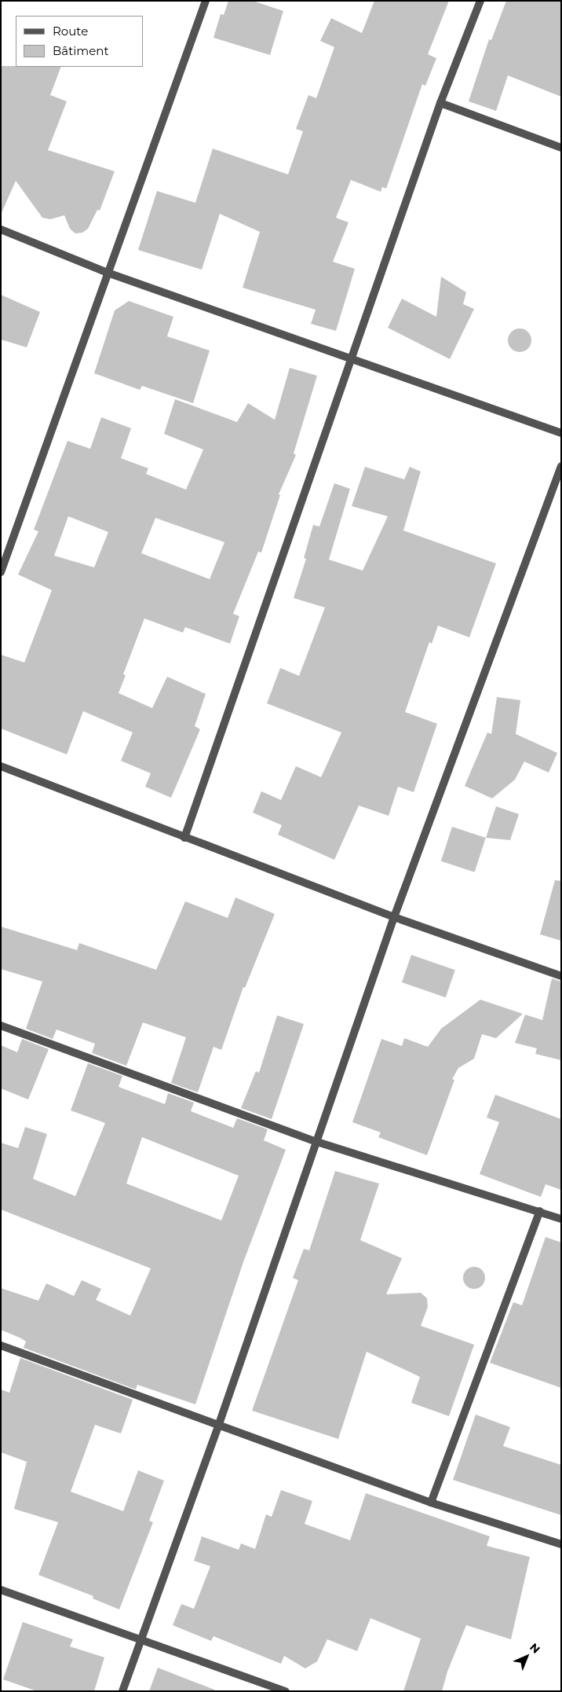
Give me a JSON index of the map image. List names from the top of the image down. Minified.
{"legend":["Route","Bâtiment"],"north":"top right"}
